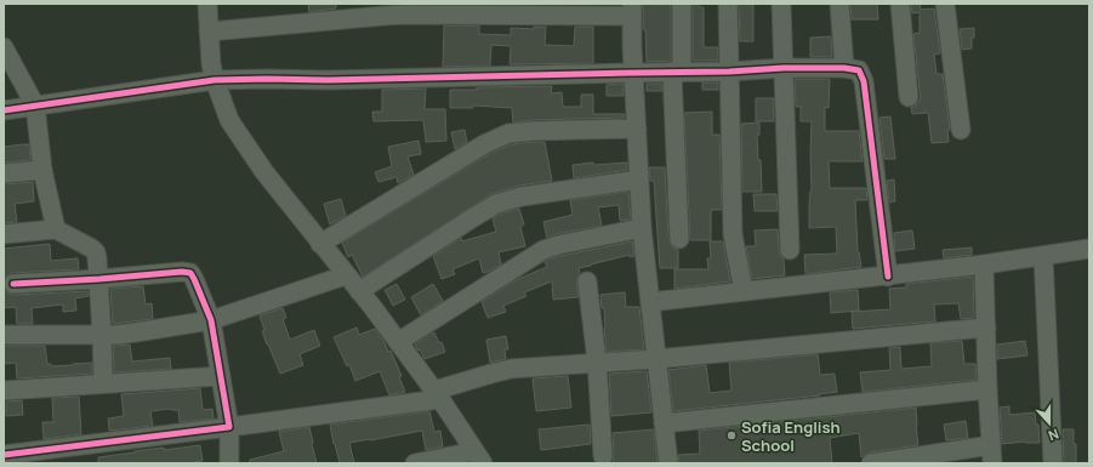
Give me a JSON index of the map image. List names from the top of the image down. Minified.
{"places":["Sofia English School"],"north":"bottom"}
